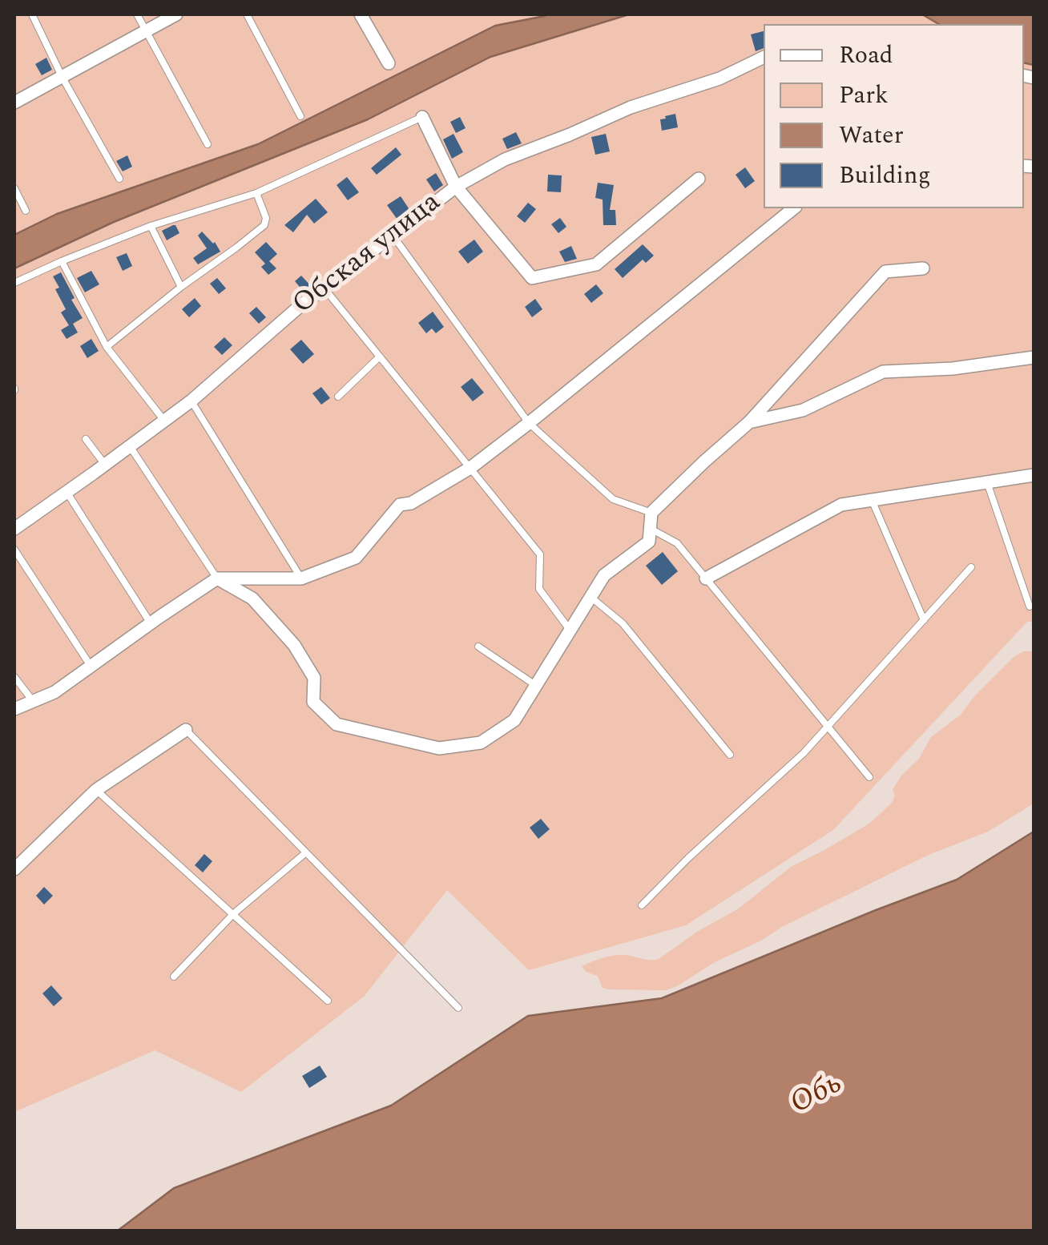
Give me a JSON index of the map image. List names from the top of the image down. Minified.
{"streets":{"street":["Обская улица"]},"water":["Обь"],"legend":["Road","Park","Water","Building"]}
